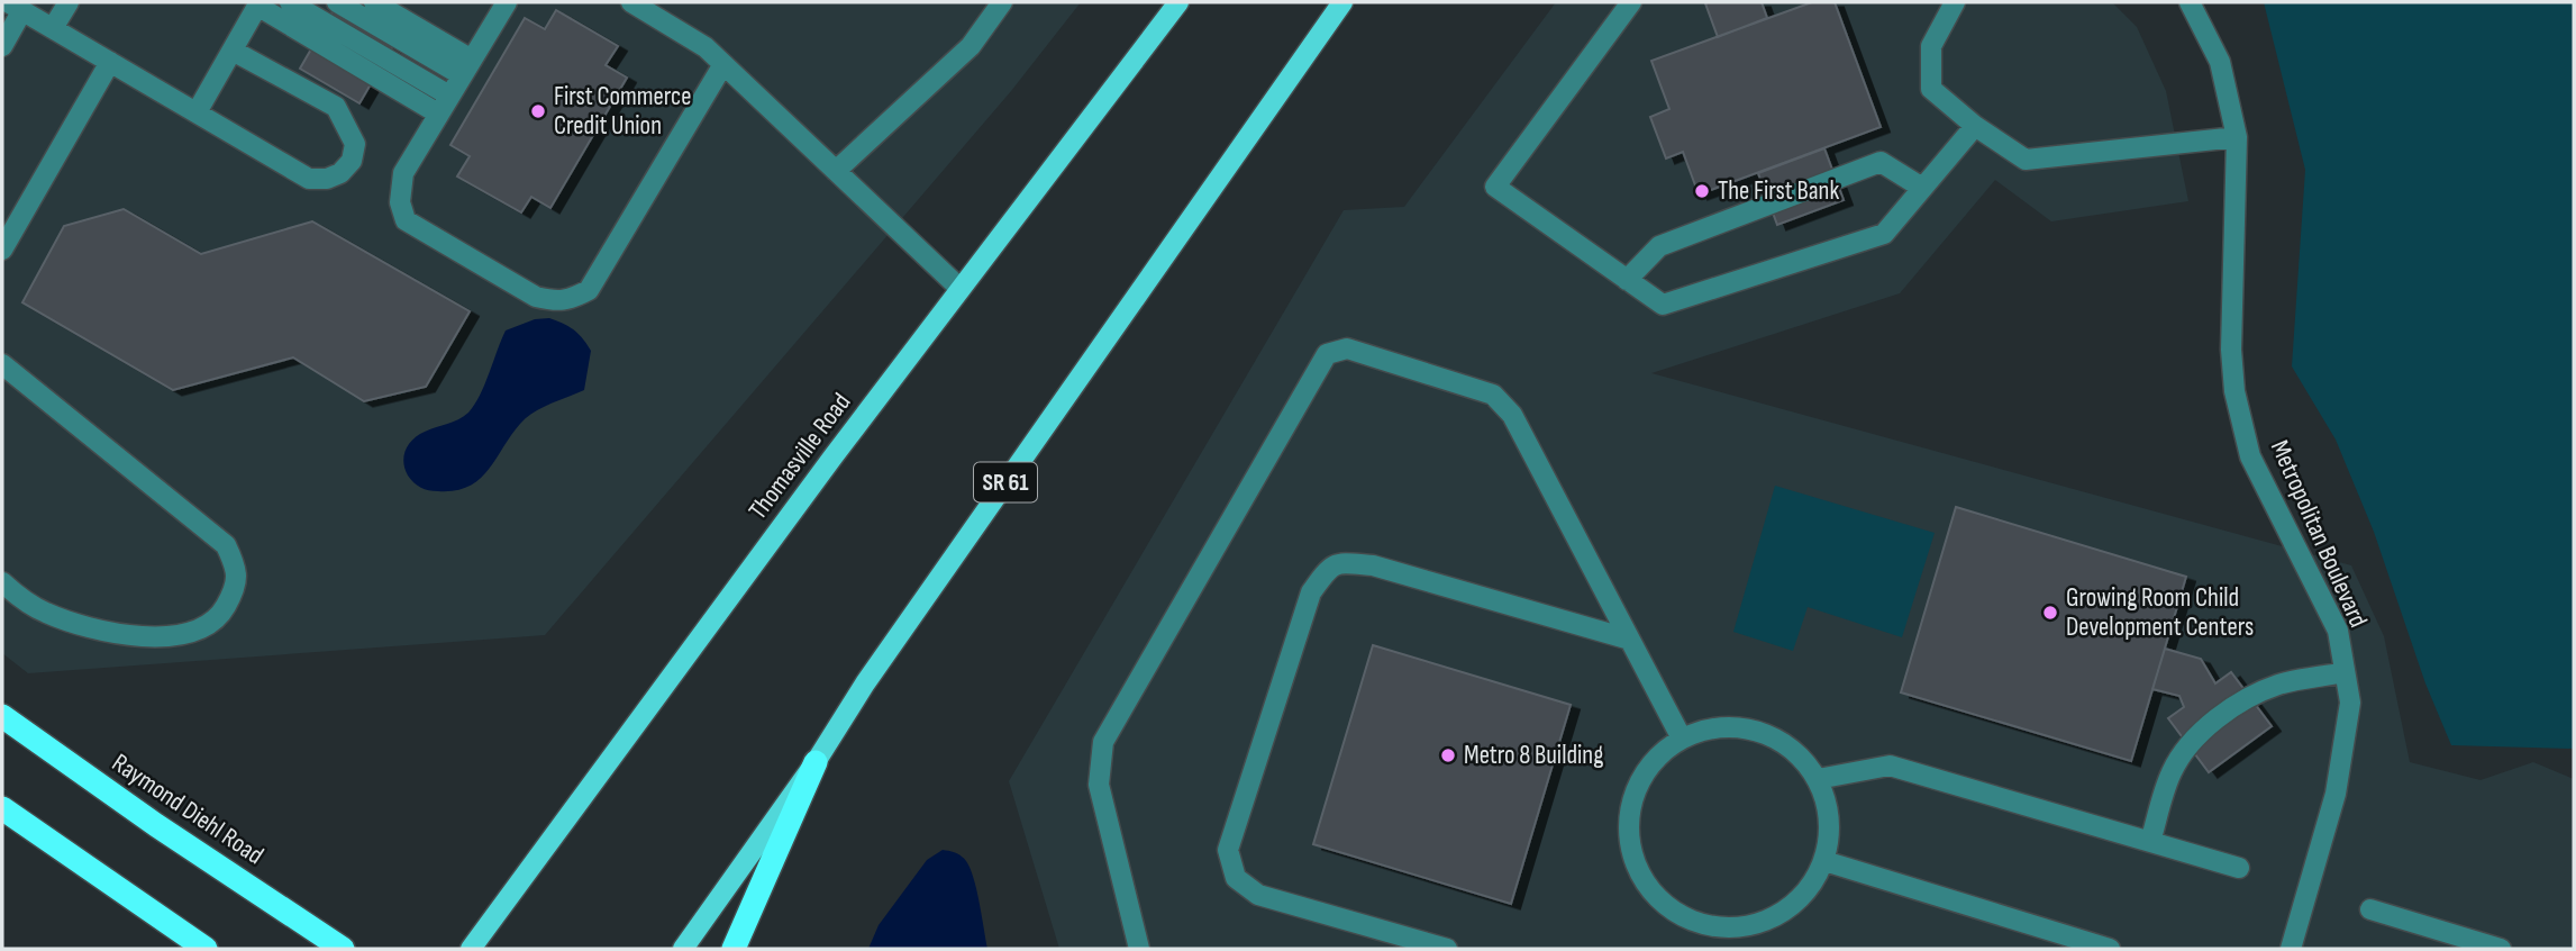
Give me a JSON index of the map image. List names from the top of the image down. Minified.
{"streets":{"highway":["Raymond Diehl Road"],"main road":["Thomasville Road","SR 61"],"street":["Metropolitan Boulevard"]},"places":["First Commerce Credit Union","The First Bank","Growing Room Child Development Centers","Metro 8 Building"]}
